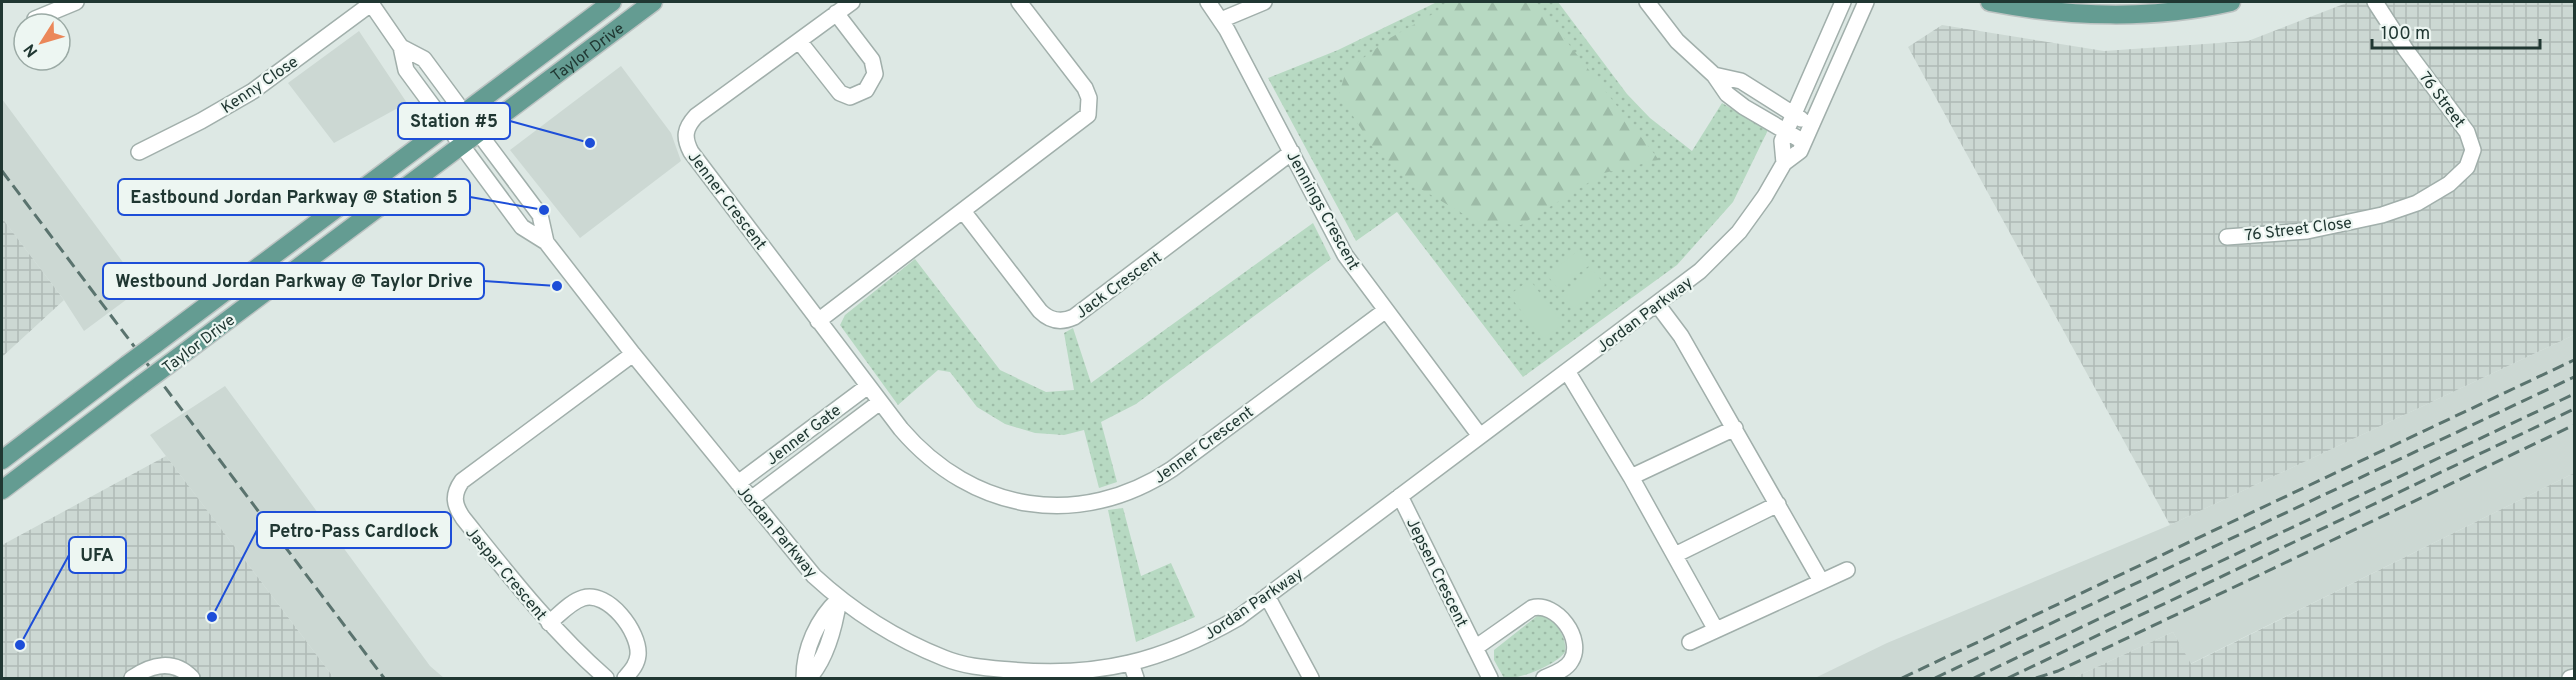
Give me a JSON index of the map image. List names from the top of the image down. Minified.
{"streets":{"main road":["Taylor Drive"],"street":["Kenny Close","76 Street","Jenner Crescent","Jennings Crescent","76 Street Close","Jack Crescent","Jordan Parkway","Jenner Gate","Jepsen Crescent","Jaspar Crescent"]},"crossings":[["Taylor Drive","Jordan Parkway"],["76 Street","76 Street Close"],["Jenner Crescent","Jennings Crescent"],["Jenner Crescent","Jenner Gate"],["Jennings Crescent","Jack Crescent"],["Jennings Crescent","Jordan Parkway"],["Jordan Parkway","Jenner Gate"],["Jordan Parkway","Jepsen Crescent"],["Jordan Parkway","Jaspar Crescent"]],"places":["Station #5","Eastbound Jordan Parkway @ Station 5","Westbound Jordan Parkway @ Taylor Drive","Petro-Pass Cardlock","UFA"],"scale_bar":"100 m","north":"bottom left"}
